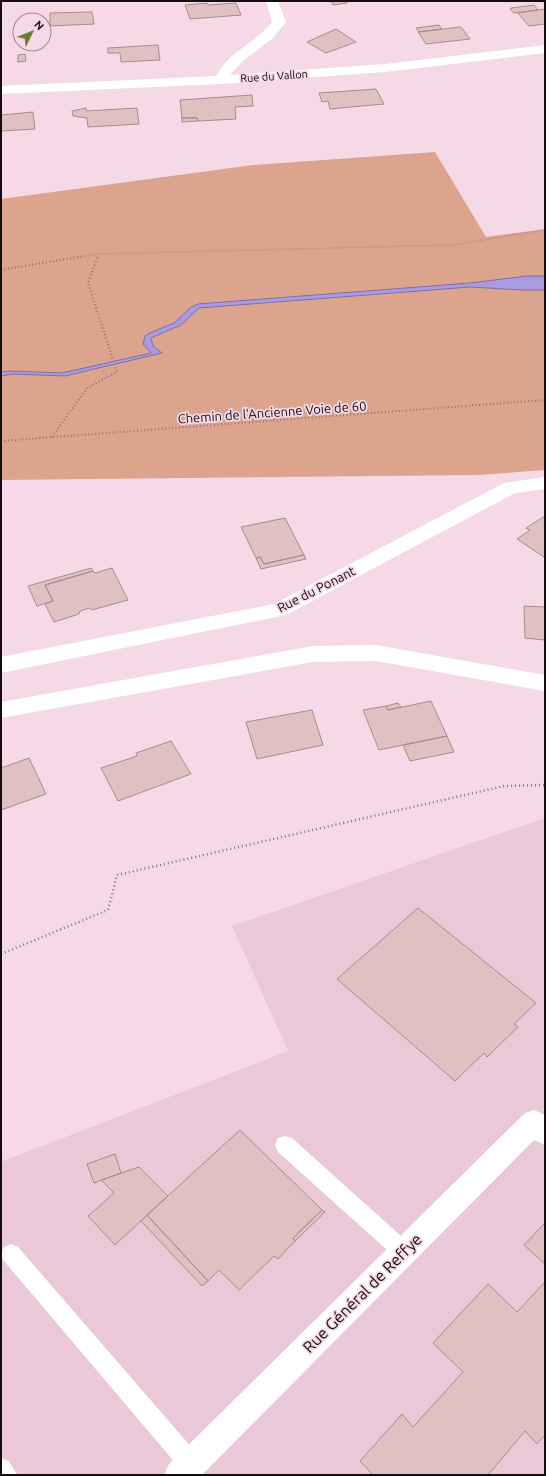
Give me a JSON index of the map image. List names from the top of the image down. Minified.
{"streets":{"street":["Rue du Vallon","Rue du Ponant","Rue Général de Reffye"],"path":["Chemin de l'Ancienne Voie de 60"]},"north":"top right"}
